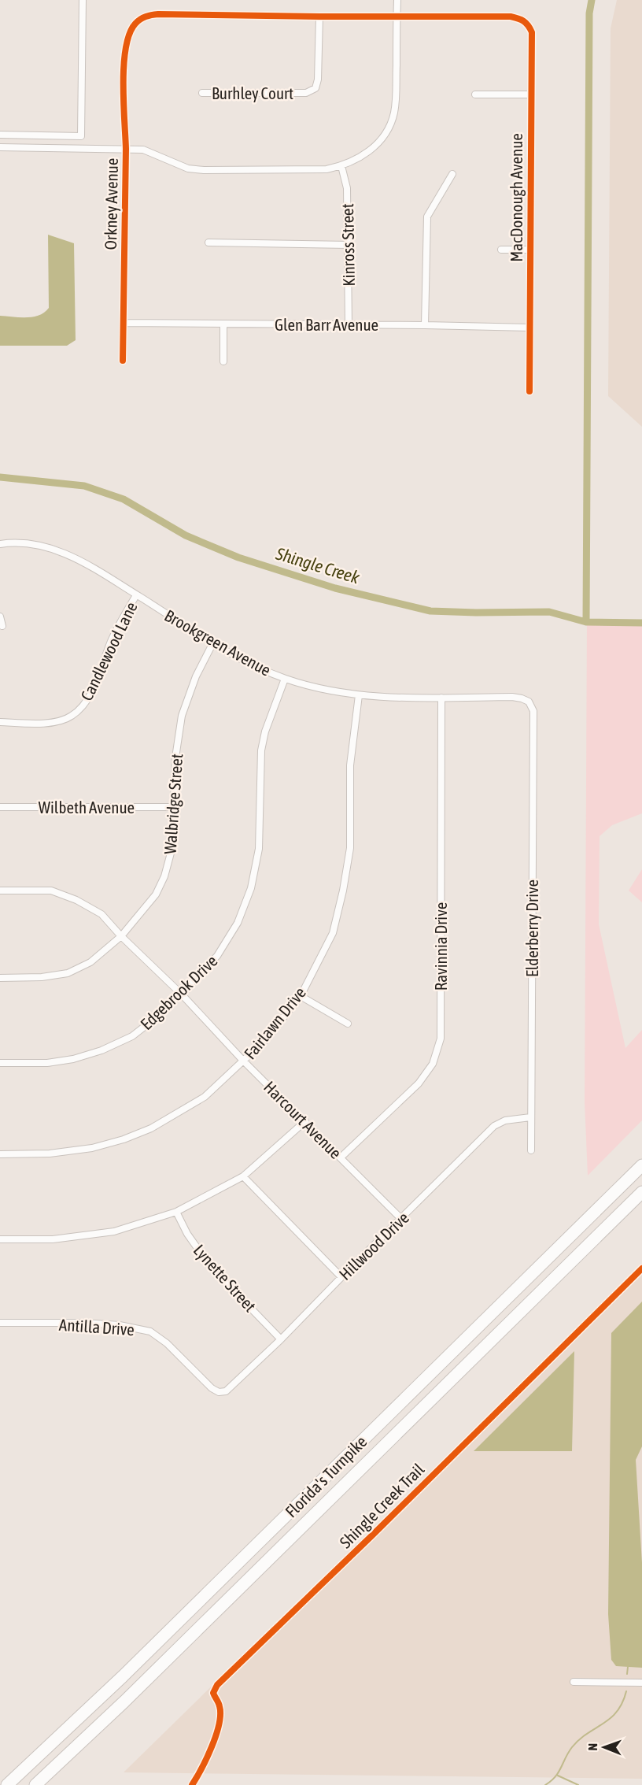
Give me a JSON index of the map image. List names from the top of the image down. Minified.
{"streets":{"highway":["Florida's Turnpike"],"street":["Burhley Court","MacDonough Avenue","Orkney Avenue","Kinross Street","Glen Barr Avenue","Brookgreen Avenue","Candlewood Lane","Walbridge Street","Wilbeth Avenue","Elderberry Drive","Ravinnia Drive","Edgebrook Drive","Fairlawn Drive","Harcourt Avenue","Hillwood Drive","Lynette Street","Antilla Drive"],"cycle path":["Shingle Creek Trail"]},"crossings":[["Burhley Court","Orkney Avenue"],["MacDonough Avenue","Glen Barr Avenue"],["Orkney Avenue","Glen Barr Avenue"],["Kinross Street","Glen Barr Avenue"],["Brookgreen Avenue","Candlewood Lane"],["Brookgreen Avenue","Walbridge Street"],["Brookgreen Avenue","Elderberry Drive"],["Brookgreen Avenue","Ravinnia Drive"],["Brookgreen Avenue","Edgebrook Drive"],["Brookgreen Avenue","Fairlawn Drive"],["Walbridge Street","Wilbeth Avenue"],["Walbridge Street","Harcourt Avenue"],["Elderberry Drive","Hillwood Drive"],["Ravinnia Drive","Harcourt Avenue"],["Edgebrook Drive","Harcourt Avenue"],["Fairlawn Drive","Harcourt Avenue"],["Harcourt Avenue","Hillwood Drive"],["Hillwood Drive","Lynette Street"],["Hillwood Drive","Antilla Drive"]],"water":["Shingle Creek"],"north":"left"}
